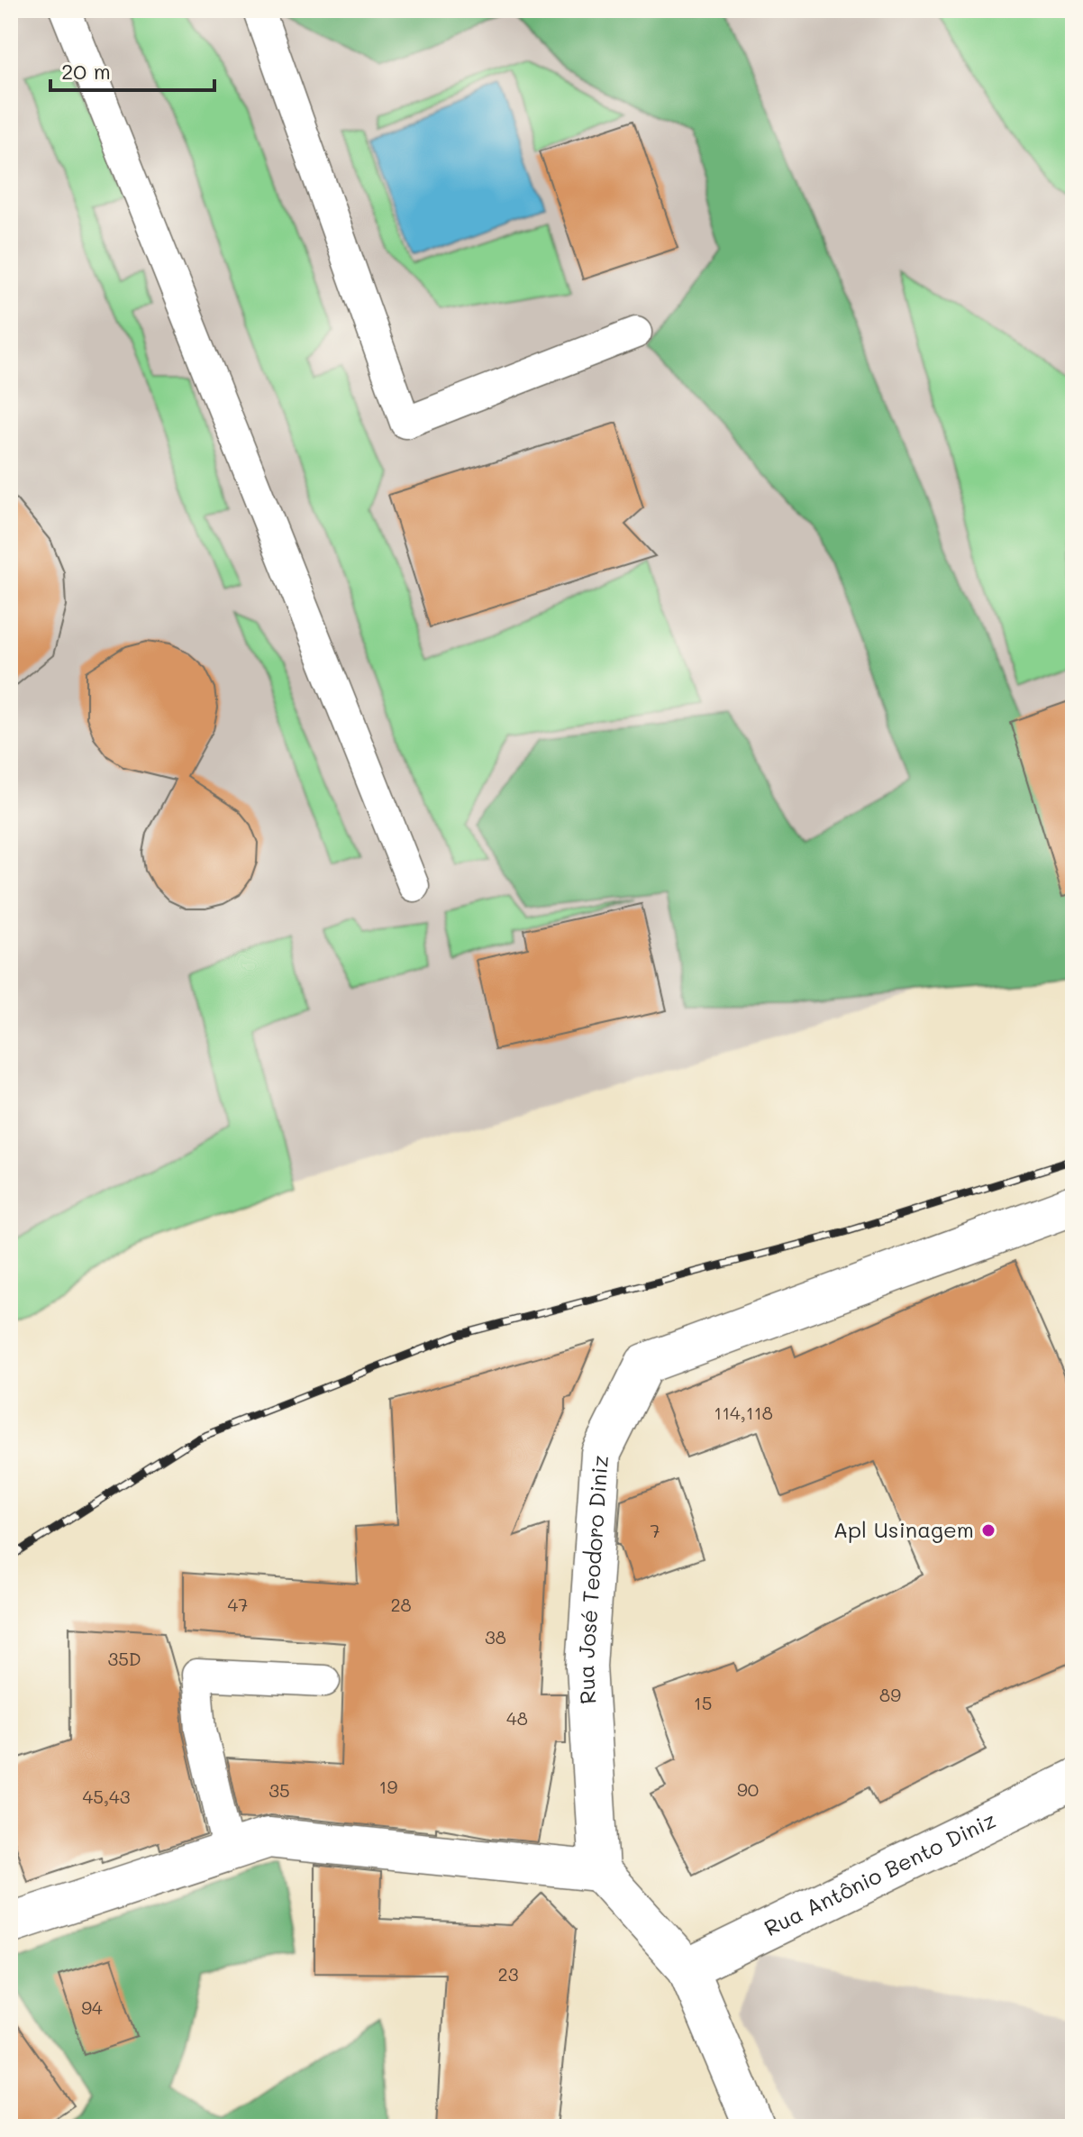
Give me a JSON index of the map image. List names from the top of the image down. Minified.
{"streets":{"street":["Rua José Teodoro Diniz","Rua Antônio Bento Diniz"]},"places":["Apl Usinagem"],"house_numbers":["114,118","7","47","28","38","35D","89","15","48","19","90","35","45,43","23","94"],"scale_bar":"20 m"}
